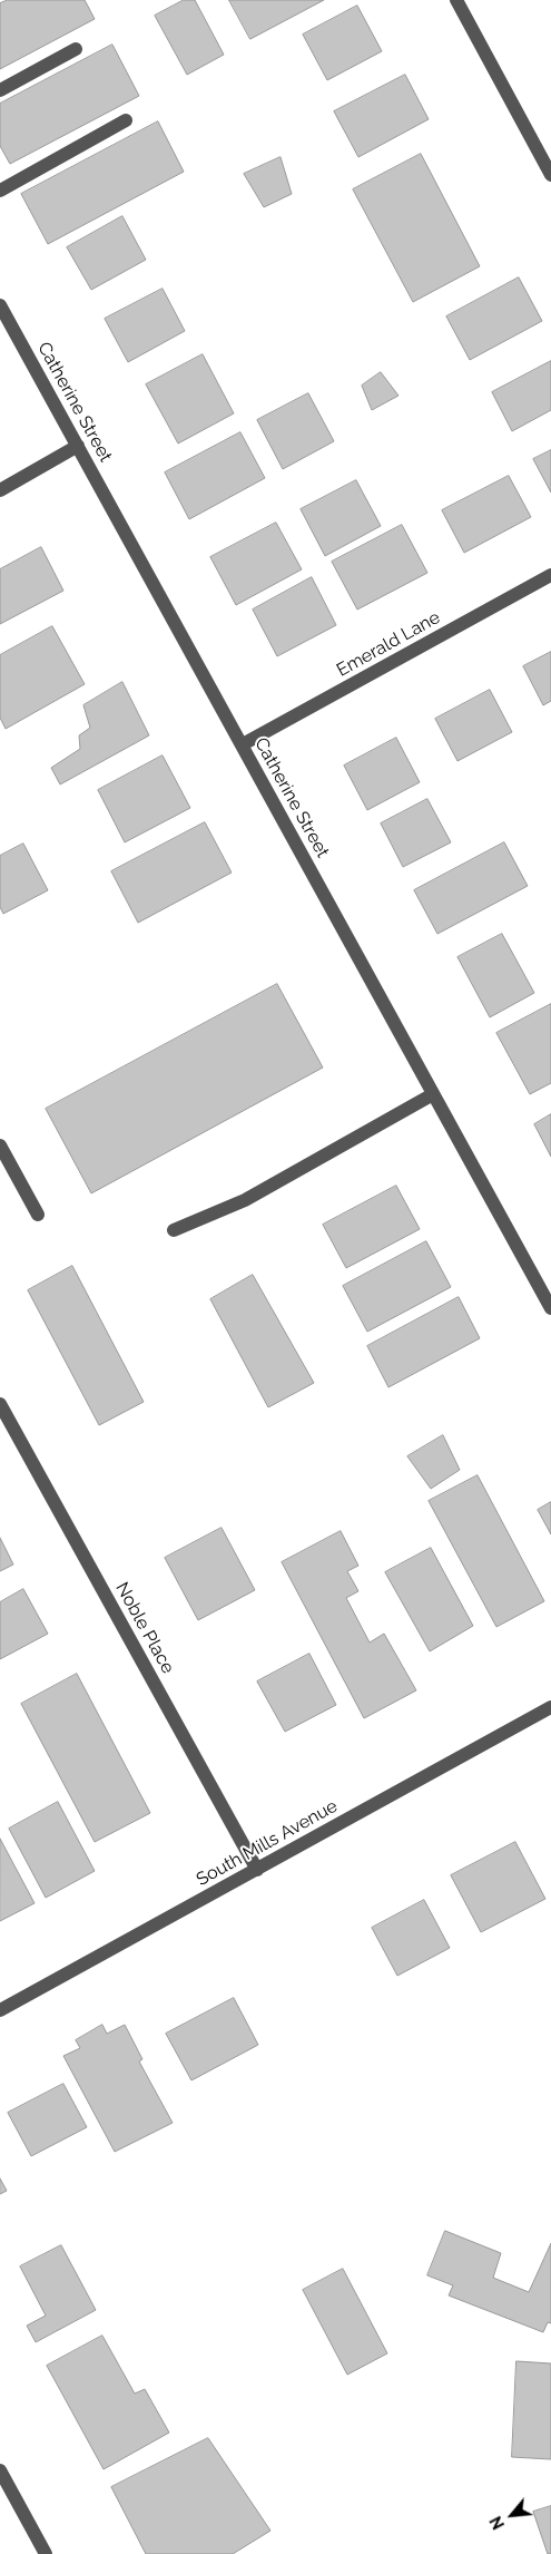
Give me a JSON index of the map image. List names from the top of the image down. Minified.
{"streets":{"street":["Catherine Street","Emerald Lane","Noble Place","South Mills Avenue"]},"crossings":[["Catherine Street","Emerald Lane"],["Noble Place","South Mills Avenue"]],"north":"bottom left"}
